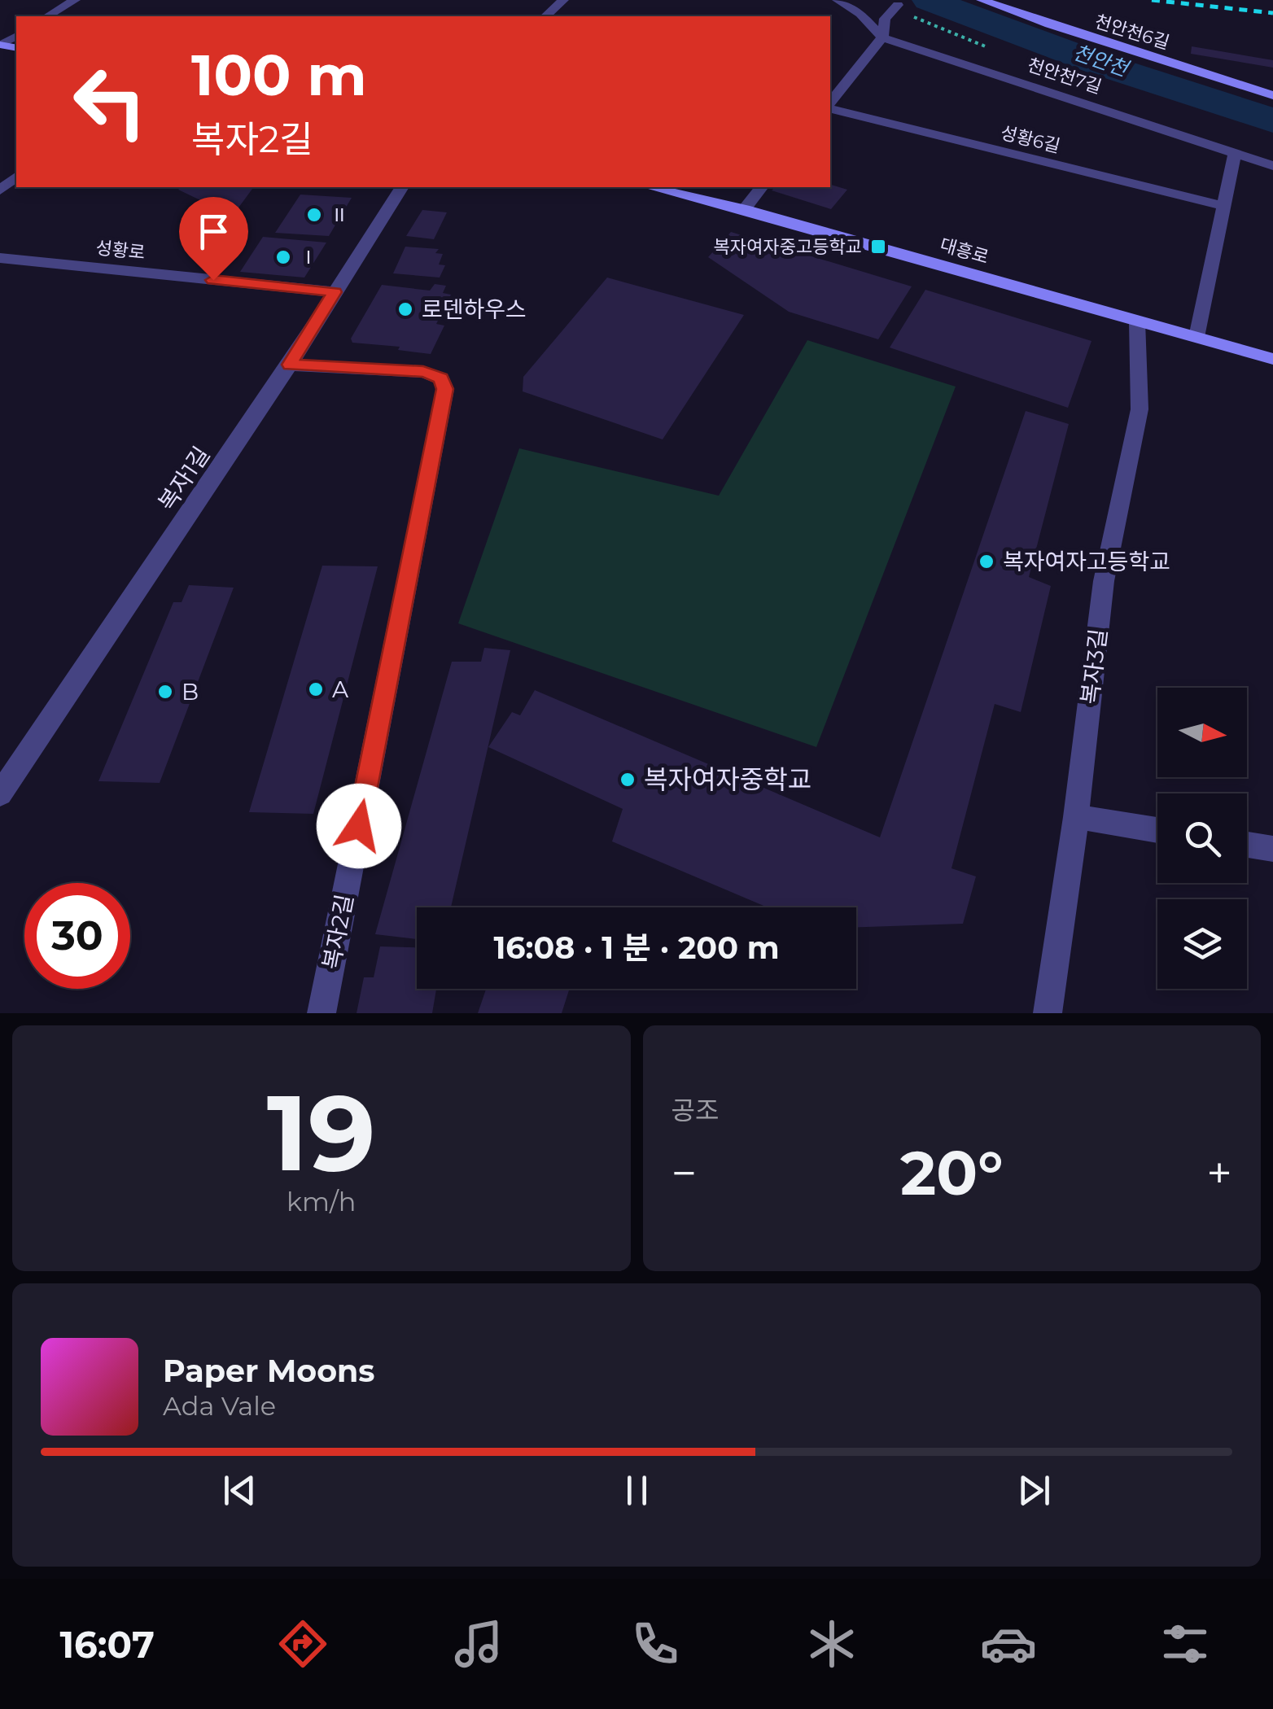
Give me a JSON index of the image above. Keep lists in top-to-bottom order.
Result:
{
  "streets": {
    "street": [
      "천안천6길",
      "천안천7길",
      "성황6길",
      "성황로",
      "대흥로",
      "복자1길",
      "복자3길",
      "복자2길"
    ]
  },
  "crossings": [
    ["성황로", "복자1길"],
    ["대흥로", "복자3길"],
    ["복자1길", "복자2길"]
  ],
  "water": ["천안천"],
  "places": {
    "other": [
      "Ⅱ",
      "Ⅰ",
      "로덴하우스",
      "복자여자고등학교",
      "A",
      "B",
      "복자여자중학교"
    ],
    "transit": ["복자여자중고등학교"]
  },
  "north": "right",
  "page": {
    "turn": ["100 m", "복자2길"],
    "limit": "30",
    "trip": "16:08 · 1 분 · 200 m",
    "tile": [
      ["19", "km/h"],
      "공조"
    ],
    "heat": ["−", "20°", "+"],
    "song": ["Paper Moons", "Ada Vale"],
    "tabs": "16:07"
  }
}
